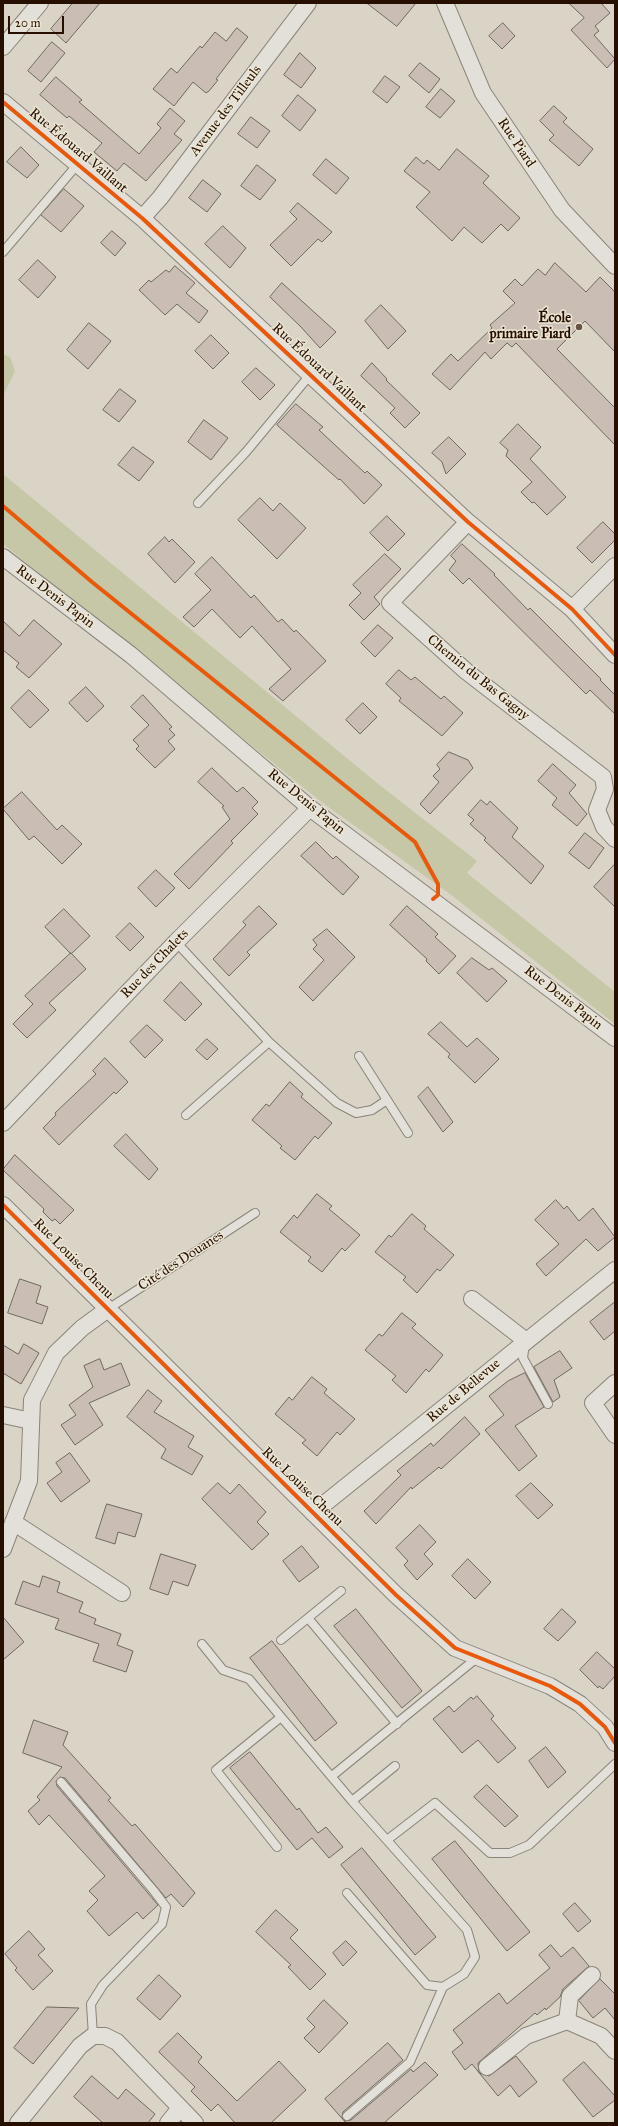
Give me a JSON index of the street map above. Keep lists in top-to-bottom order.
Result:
{
  "streets": {
    "street": [
      "Avenue des Tilleuls",
      "Rue Piard",
      "Rue Édouard Vaillant",
      "Rue Denis Papin",
      "Chemin du Bas Gagny",
      "Rue des Chalets",
      "Rue Louise Chenu",
      "Rue de Bellevue"
    ],
    "lane": ["Cité des Douanes"]
  },
  "crossings": [
    ["Avenue des Tilleuls", "Rue Édouard Vaillant"],
    ["Rue Édouard Vaillant", "Chemin du Bas Gagny"],
    ["Rue Denis Papin", "Rue des Chalets"],
    ["Rue Louise Chenu", "Cité des Douanes"],
    ["Rue Louise Chenu", "Rue de Bellevue"]
  ],
  "places": ["École primaire Piard"],
  "scale_bar": "20 m"
}
